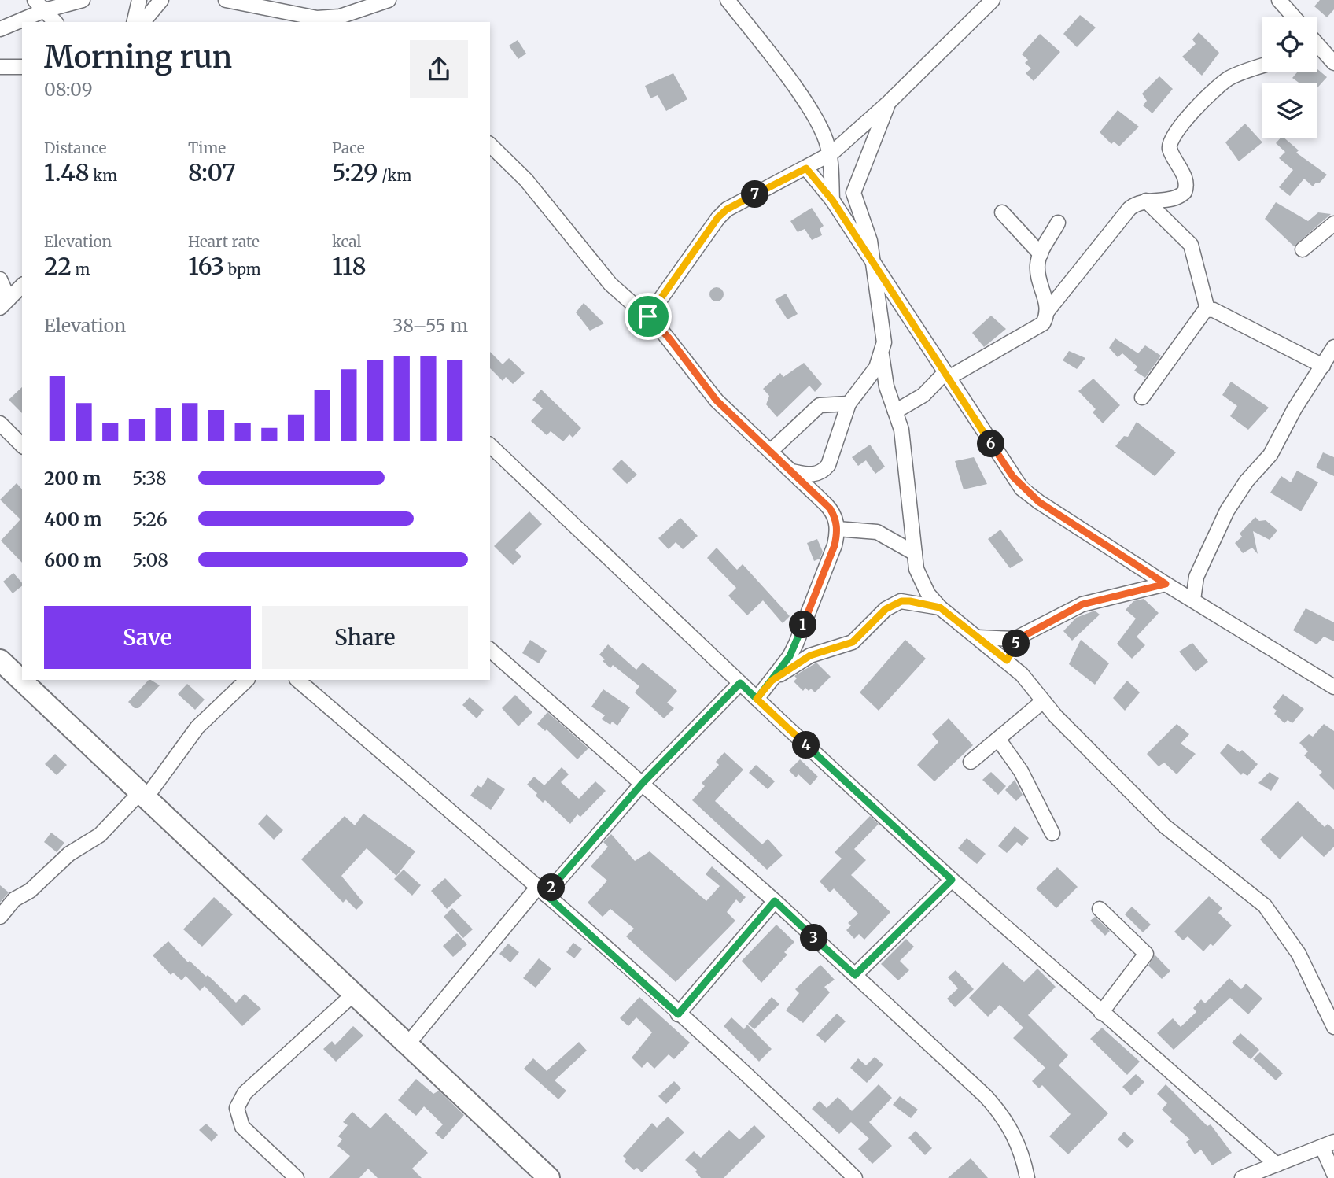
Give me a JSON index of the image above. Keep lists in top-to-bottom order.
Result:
{
  "page": {
    "heading": ["Morning run", "08:09"],
    "stats": [
      ["Distance", "1.48 km"],
      ["Time", "8:07"],
      ["Pace", "5:29 /km"],
      ["Elevation", "22 m"],
      ["Heart rate", "163 bpm"],
      ["kcal", "118"]
    ],
    "pins": [
      "7",
      "6",
      "1",
      "5",
      "4",
      "2",
      "3"
    ],
    "chart": ["Elevation", "38–55 m"],
    "list": [
      {
        "name": "200 m",
        "note": "5:38"
      },
      {
        "name": "400 m",
        "note": "5:26"
      },
      {
        "name": "600 m",
        "note": "5:08"
      }
    ],
    "buttons": ["Save", "Share"]
  }
}
